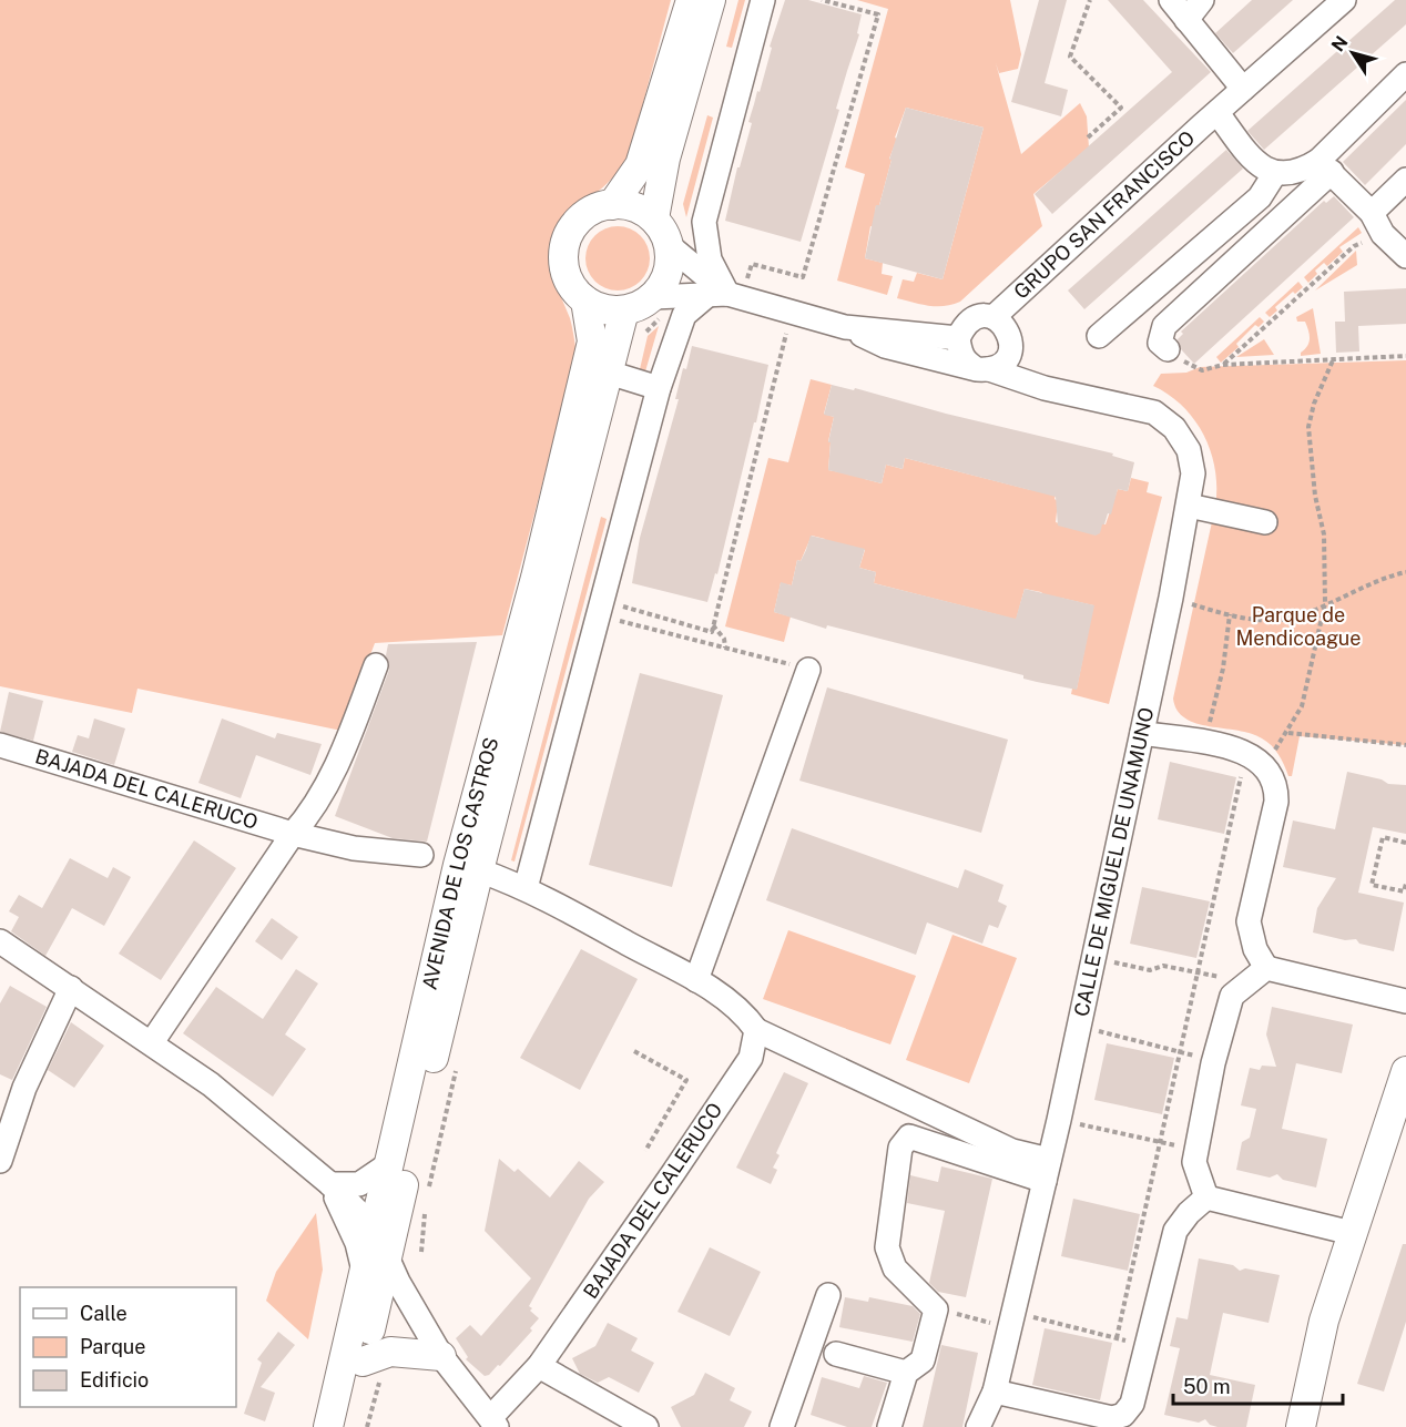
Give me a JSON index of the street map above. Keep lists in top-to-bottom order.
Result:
{
  "streets": {
    "main road": ["AVENIDA DE LOS CASTROS"],
    "street": ["GRUPO SAN FRANCISCO", "BAJADA DEL CALERUCO", "CALLE DE MIGUEL DE UNAMUNO"]
  },
  "crossings": [
    ["GRUPO SAN FRANCISCO", "CALLE DE MIGUEL DE UNAMUNO"],
    ["BAJADA DEL CALERUCO", "AVENIDA DE LOS CASTROS"],
    ["CALLE DE MIGUEL DE UNAMUNO", "AVENIDA DE LOS CASTROS"]
  ],
  "parks": ["Parque de Mendicoague"],
  "legend": ["Calle", "Parque", "Edificio"],
  "scale_bar": "50 m",
  "north": "top left"
}
